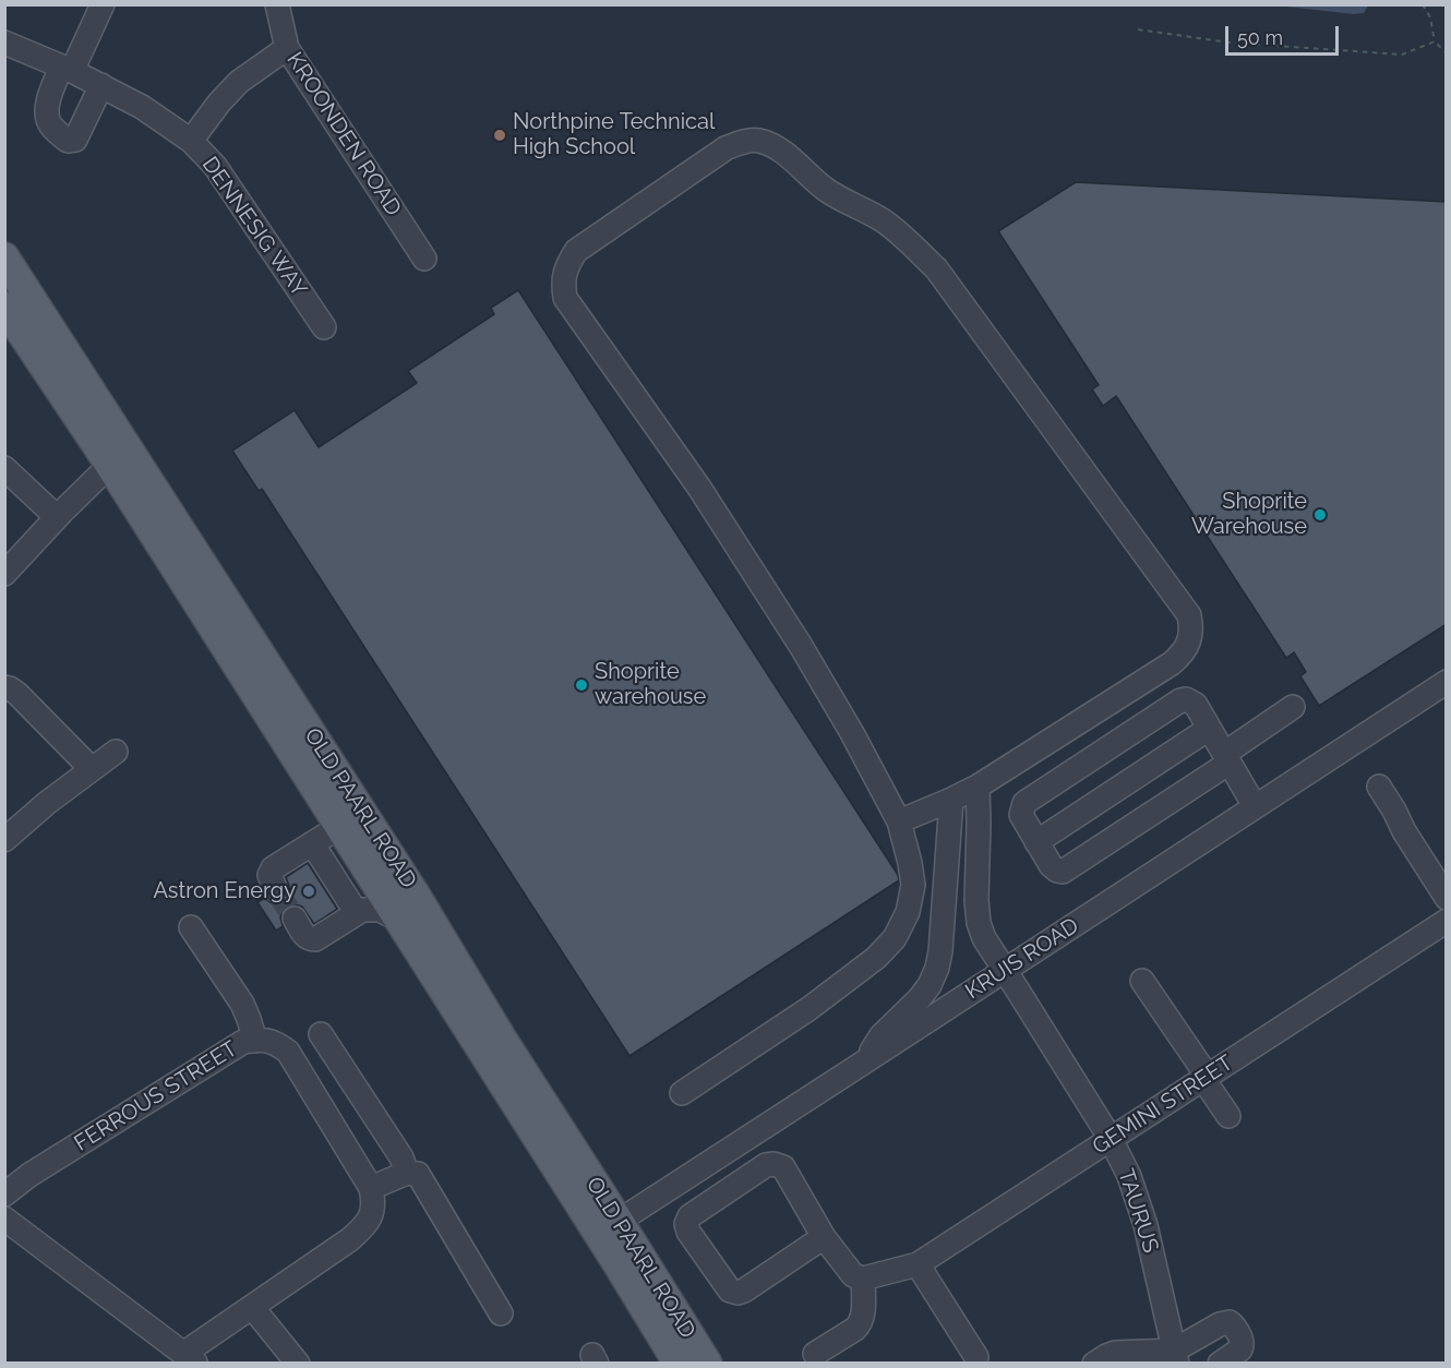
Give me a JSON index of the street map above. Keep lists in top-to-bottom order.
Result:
{
  "streets": {
    "main road": ["OLD PAARL ROAD"],
    "street": [
      "KROONDEN ROAD",
      "DENNESIG WAY",
      "KRUIS ROAD",
      "FERROUS STREET",
      "GEMINI STREET",
      "TAURUS"
    ]
  },
  "crossings": [
    ["OLD PAARL ROAD", "KRUIS ROAD"],
    ["KRUIS ROAD", "TAURUS"],
    ["GEMINI STREET", "TAURUS"]
  ],
  "places": [
    "Northpine Technical High School",
    "Shoprite Warehouse",
    "Shoprite warehouse",
    "Astron Energy"
  ],
  "scale_bar": "50 m"
}
